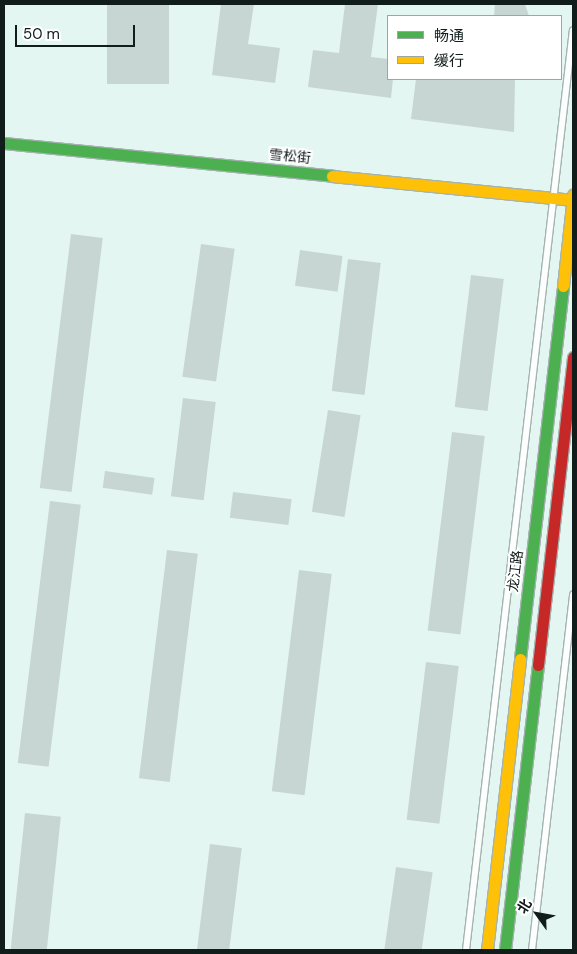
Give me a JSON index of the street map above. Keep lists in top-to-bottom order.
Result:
{
  "streets": {
    "street": ["雪松街", "龙江路"]
  },
  "crossings": [
    ["雪松街", "龙江路"]
  ],
  "legend": ["畅通", "缓行"],
  "scale_bar": "50 m",
  "north": "top left"
}
